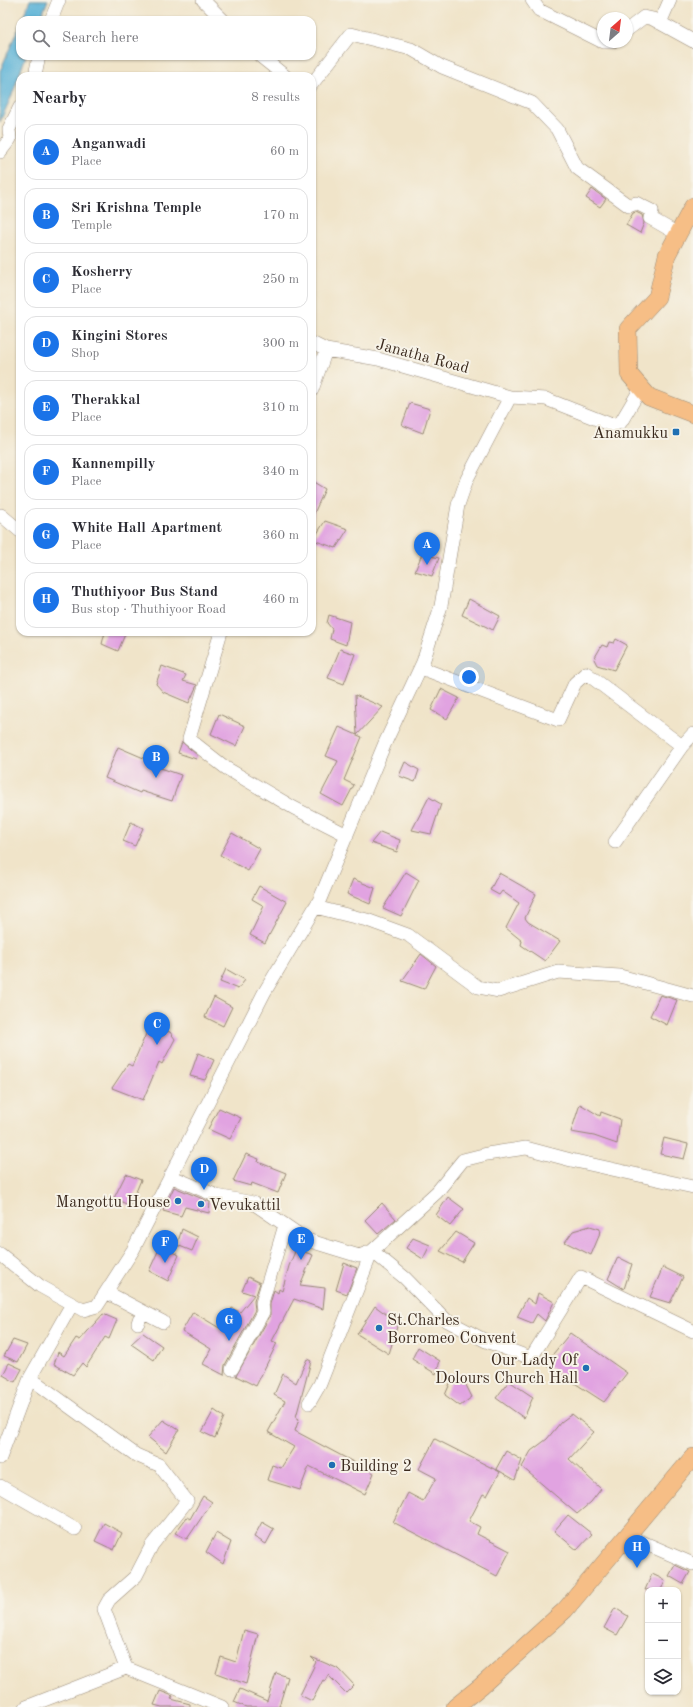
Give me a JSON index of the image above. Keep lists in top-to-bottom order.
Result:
{
  "streets": {
    "street": ["Janatha Road"]
  },
  "places": {
    "transit": ["Anamukku"],
    "other": [
      "Mangottu House",
      "Vevukattil",
      "St.Charles Borromeo Convent",
      "Our Lady Of Dolours Church Hall",
      "Building 2"
    ]
  },
  "north": "top right",
  "page": {
    "search": "Search here",
    "heading": ["Nearby", "8 results"],
    "list": [
      {
        "mark": "A",
        "name": "Anganwadi",
        "note": "Place",
        "value": "60 m"
      },
      {
        "mark": "B",
        "name": "Sri Krishna Temple",
        "note": "Temple",
        "value": "170 m"
      },
      {
        "mark": "C",
        "name": "Kosherry",
        "note": "Place",
        "value": "250 m"
      },
      {
        "mark": "D",
        "name": "Kingini Stores",
        "note": "Shop",
        "value": "300 m"
      },
      {
        "mark": "E",
        "name": "Therakkal",
        "note": "Place",
        "value": "310 m"
      },
      {
        "mark": "F",
        "name": "Kannempilly",
        "note": "Place",
        "value": "340 m"
      },
      {
        "mark": "G",
        "name": "White Hall Apartment",
        "note": "Place",
        "value": "360 m"
      },
      {
        "mark": "H",
        "name": "Thuthiyoor Bus Stand",
        "note": "Bus stop · Thuthiyoor Road",
        "value": "460 m"
      }
    ],
    "pins": [
      "A",
      "B",
      "C",
      "D",
      "E",
      "F",
      "G",
      "H"
    ],
    "map_buttons": ["+", "−"]
  }
}
